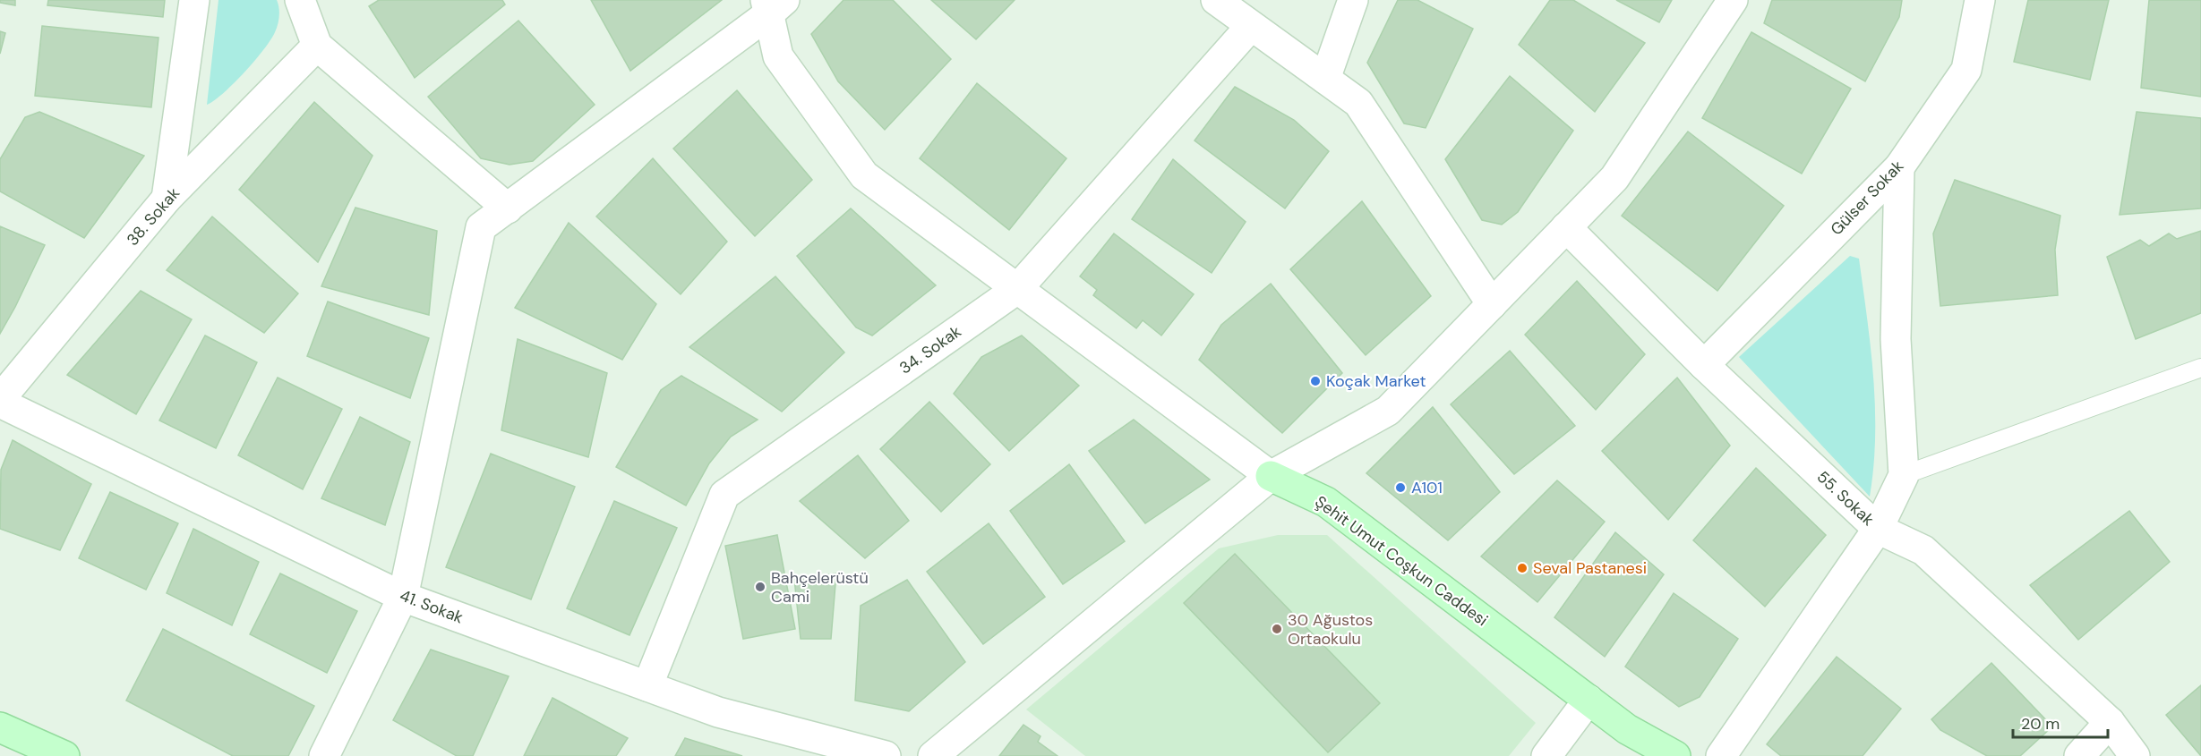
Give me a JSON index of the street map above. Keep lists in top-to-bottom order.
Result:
{
  "streets": {
    "street": [
      "Gülser Sokak",
      "38. Sokak",
      "34. Sokak",
      "55. Sokak",
      "Şehit Umut Coşkun Caddesi",
      "41. Sokak"
    ]
  },
  "crossings": [
    ["Gülser Sokak", "55. Sokak"],
    ["38. Sokak", "41. Sokak"],
    ["34. Sokak", "41. Sokak"]
  ],
  "places": [
    "Koçak Market",
    "A101",
    "Seval Pastanesi",
    "Bahçelerüstü Cami",
    "30 Ağustos Ortaokulu"
  ],
  "scale_bar": "20 m"
}
